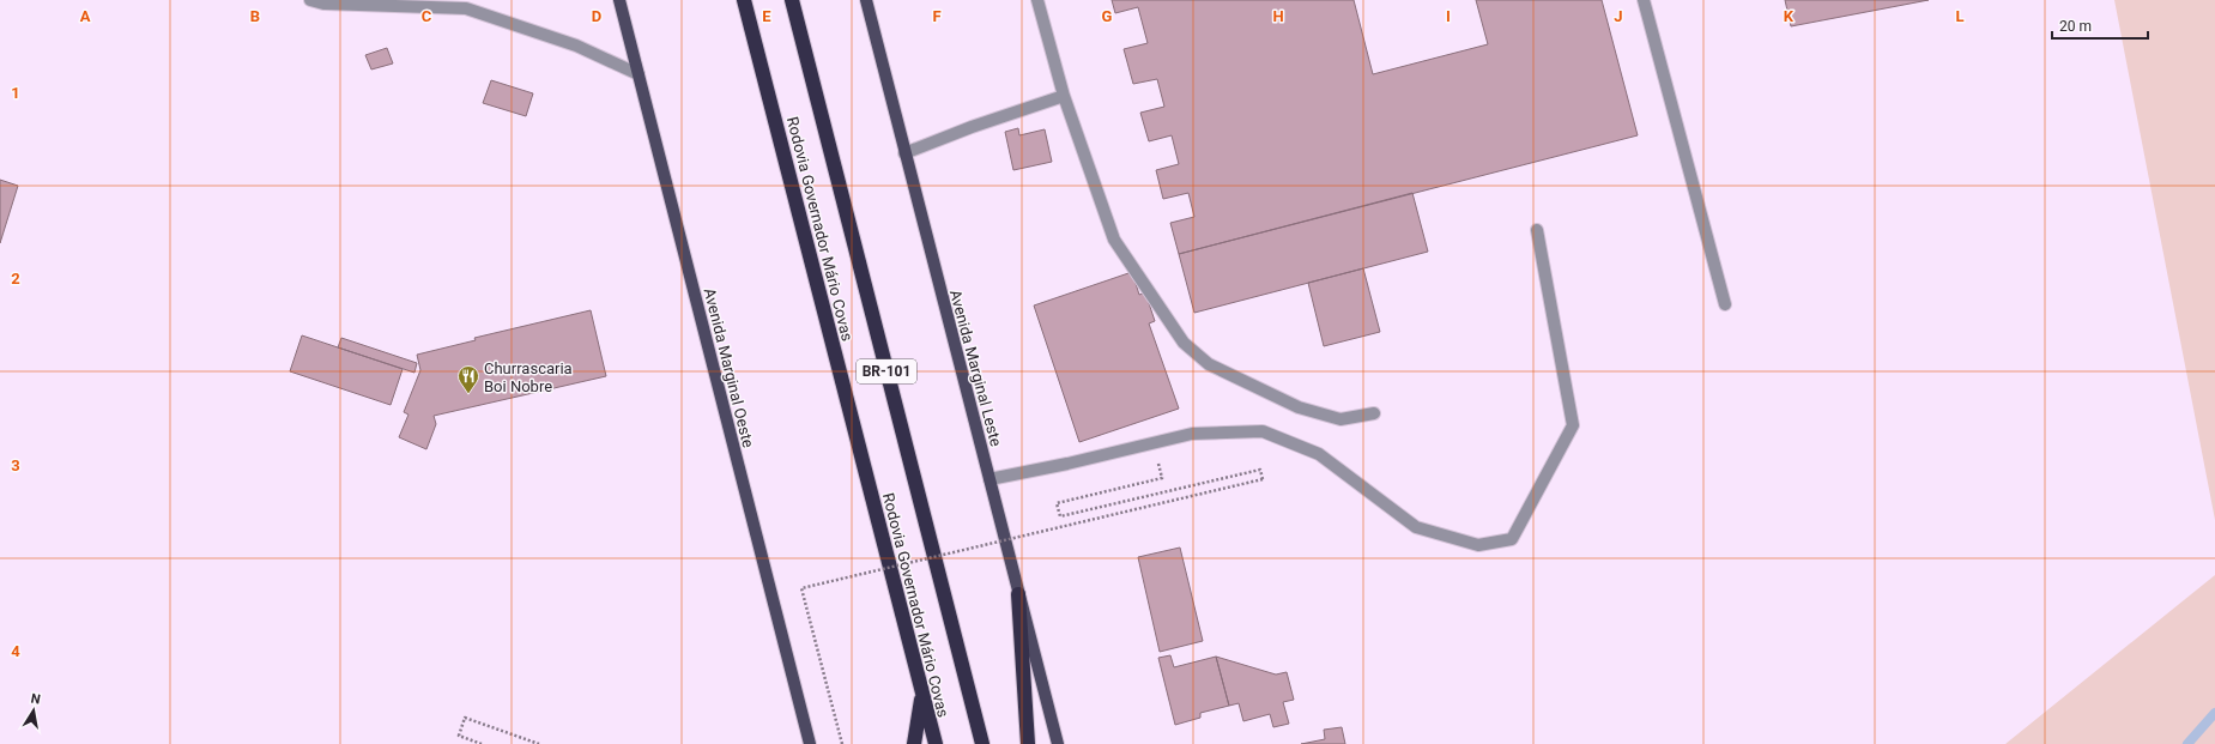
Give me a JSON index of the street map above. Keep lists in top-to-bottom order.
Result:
{
  "streets": {
    "highway": ["Rodovia Governador Mário Covas", "BR-101"],
    "main road": ["Avenida Marginal Oeste", "Avenida Marginal Leste"]
  },
  "places": {
    "restaurant": ["Churrascaria Boi Nobre"]
  },
  "scale_bar": "20 m",
  "north": "top",
  "grid": {
    "columns": [
      "A",
      "B",
      "C",
      "D",
      "E",
      "F",
      "G",
      "H",
      "I",
      "J",
      "K",
      "L"
    ],
    "rows": [
      "1",
      "2",
      "3",
      "4"
    ]
  }
}
